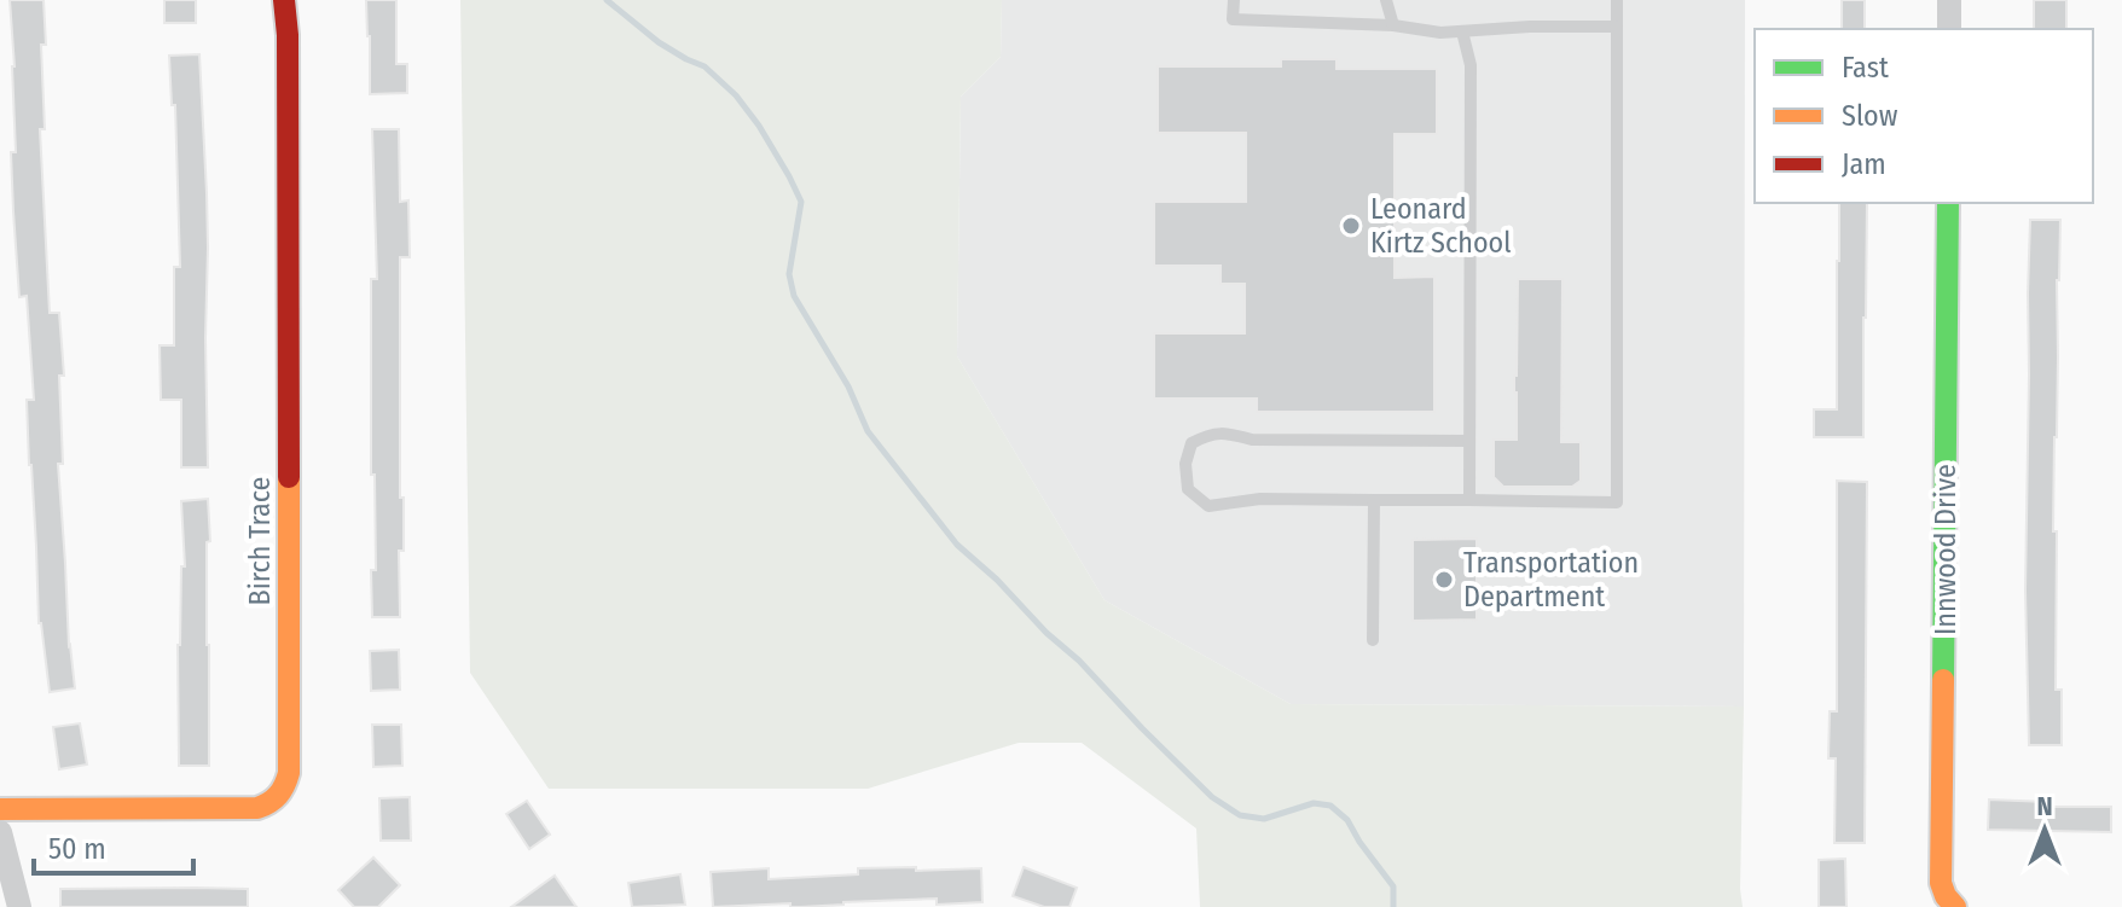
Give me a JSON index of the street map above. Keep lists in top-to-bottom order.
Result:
{
  "streets": {
    "street": ["Birch Trace", "Innwood Drive"]
  },
  "places": ["Leonard Kirtz School", "Transportation Department"],
  "legend": ["Fast", "Slow", "Jam"],
  "scale_bar": "50 m",
  "north": "top"
}
